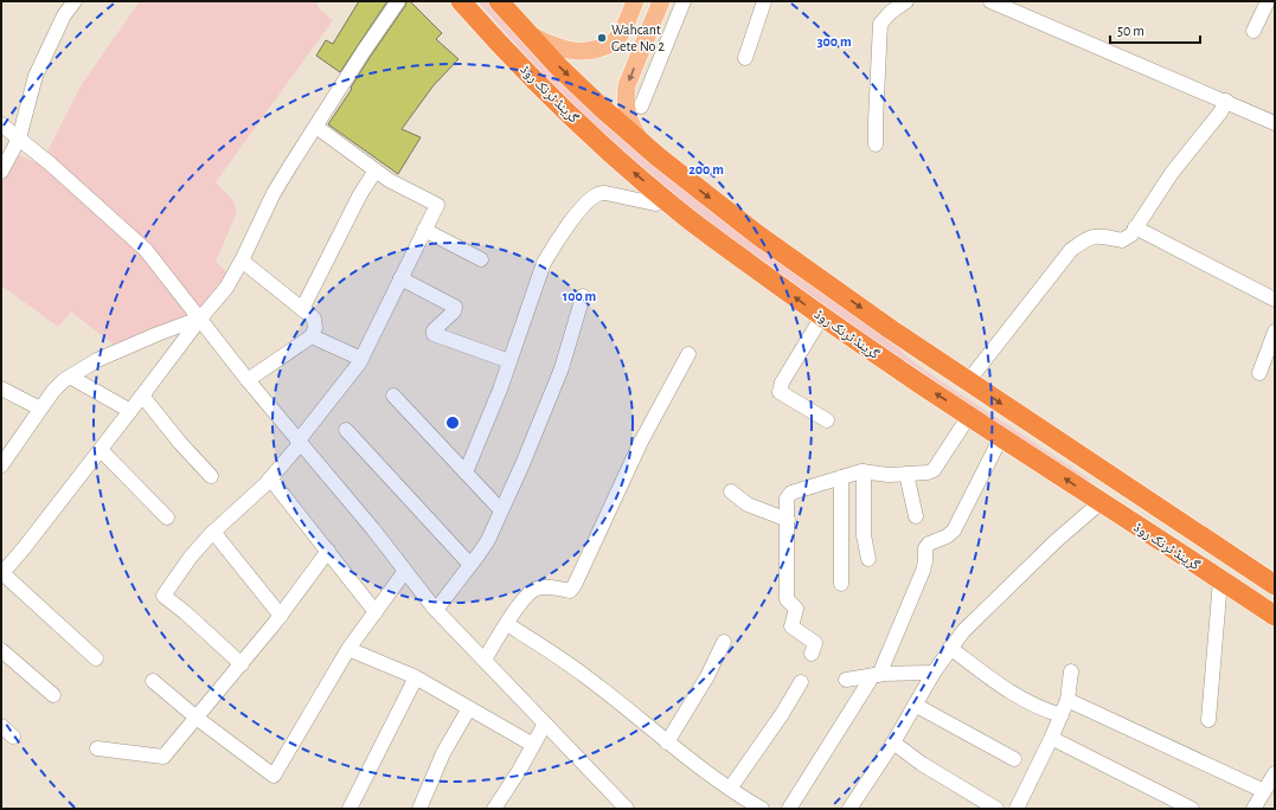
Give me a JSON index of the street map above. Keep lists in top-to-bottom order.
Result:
{
  "streets": {
    "highway": ["گرینڈ ٹرنک روڈ"]
  },
  "places": ["Wahcant Gete No 2"],
  "scale_bar": "50 m",
  "rings": ["300 m", "200 m", "100 m"]
}
